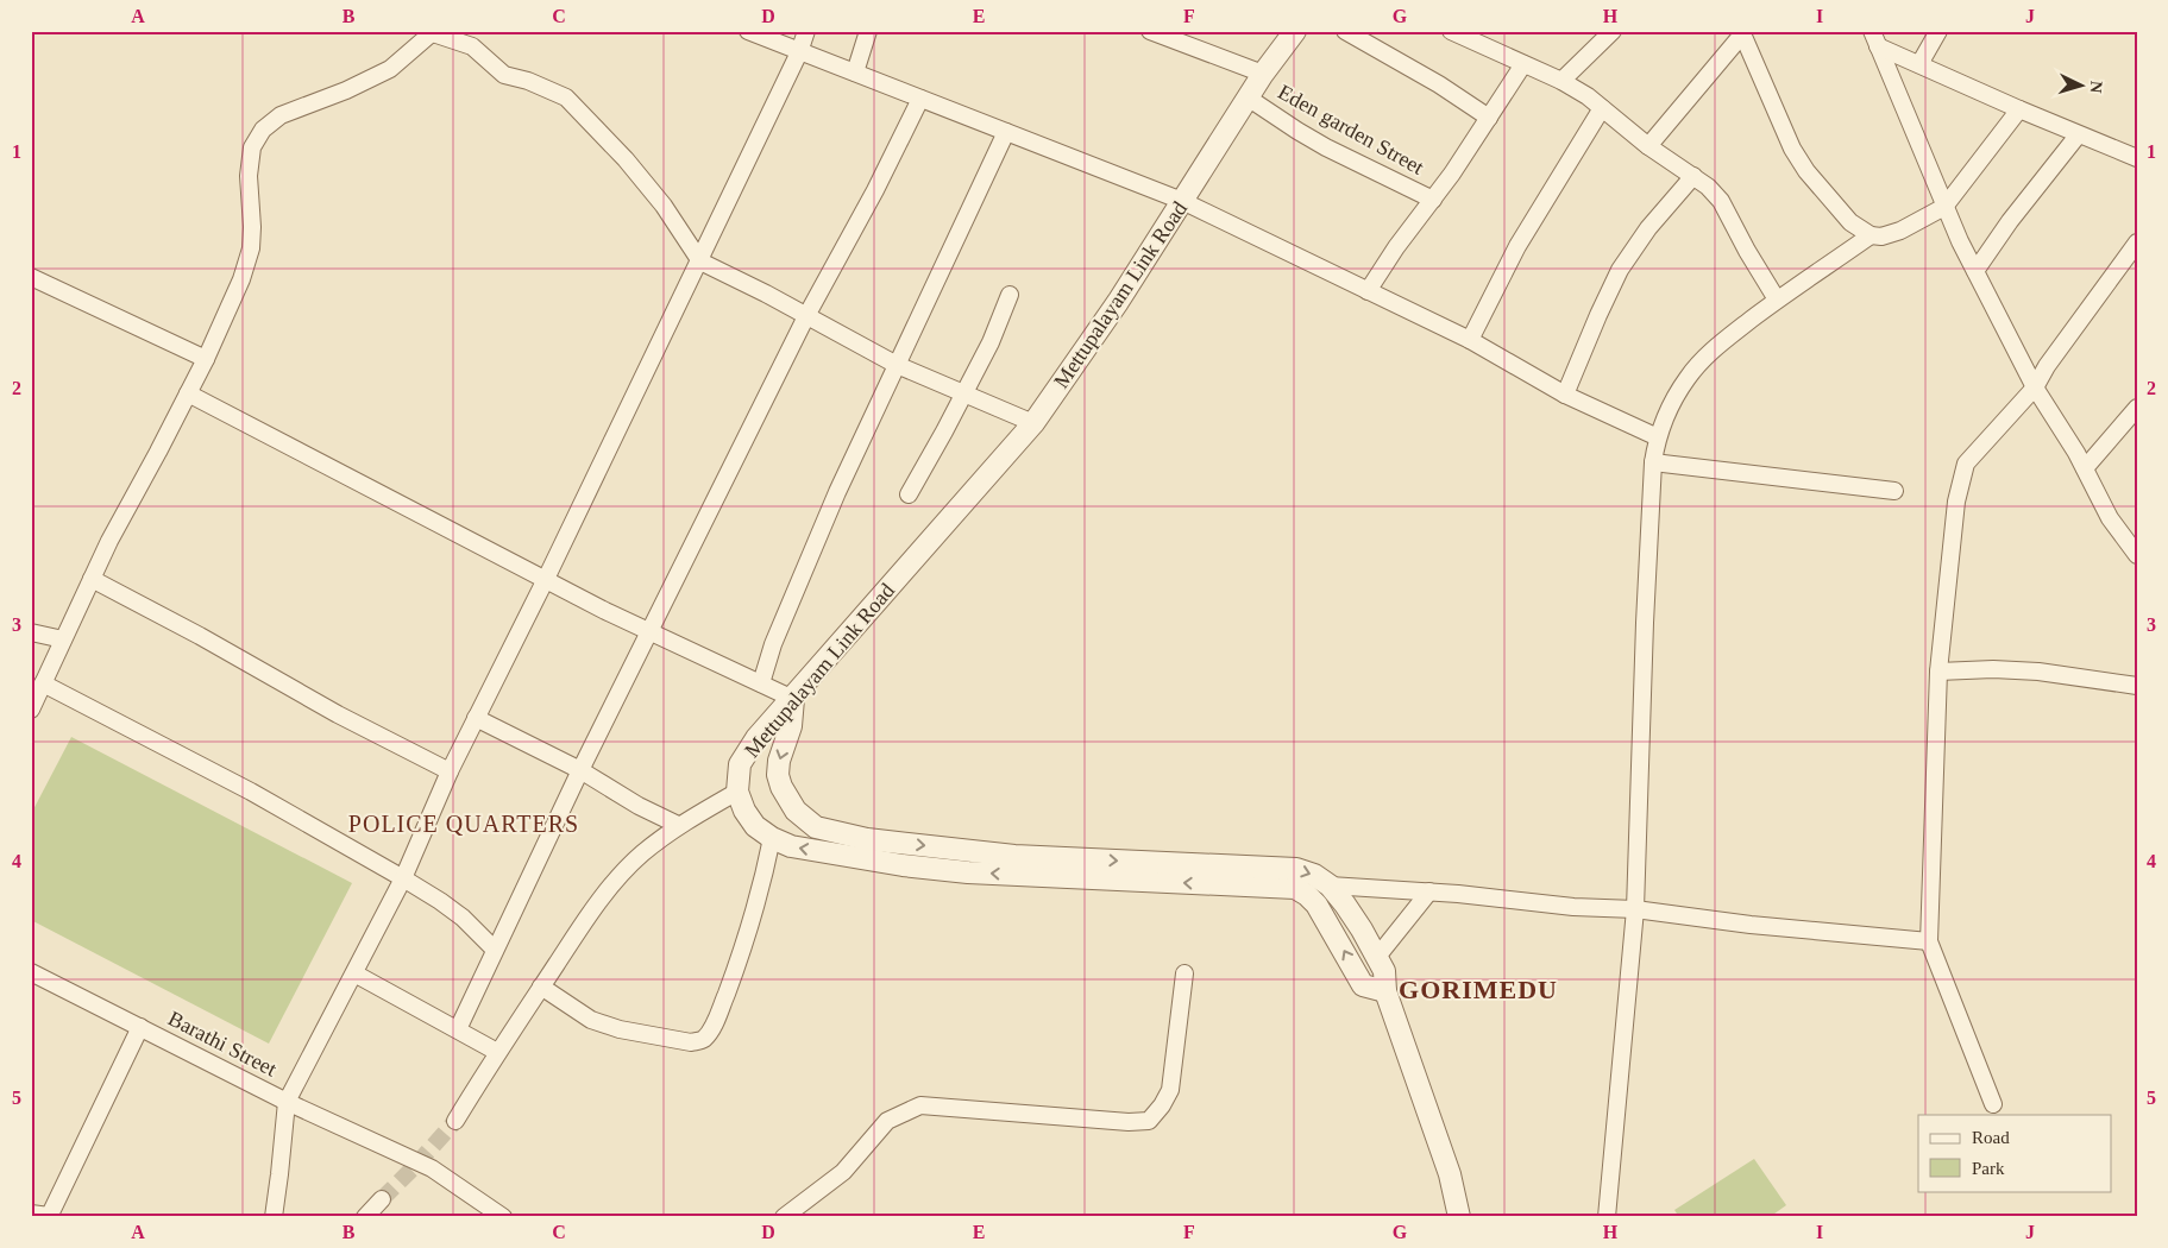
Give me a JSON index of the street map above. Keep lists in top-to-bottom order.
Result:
{
  "streets": {
    "street": ["Eden garden Street", "Mettupalayam Link Road", "Barathi Street"]
  },
  "crossings": [
    ["Eden garden Street", "Mettupalayam Link Road"]
  ],
  "districts": ["POLICE QUARTERS", "GORIMEDU"],
  "legend": ["Road", "Park"],
  "north": "right",
  "grid": {
    "columns": [
      "A",
      "B",
      "C",
      "D",
      "E",
      "F",
      "G",
      "H",
      "I",
      "J"
    ],
    "rows": [
      "1",
      "2",
      "3",
      "4",
      "5"
    ]
  }
}
